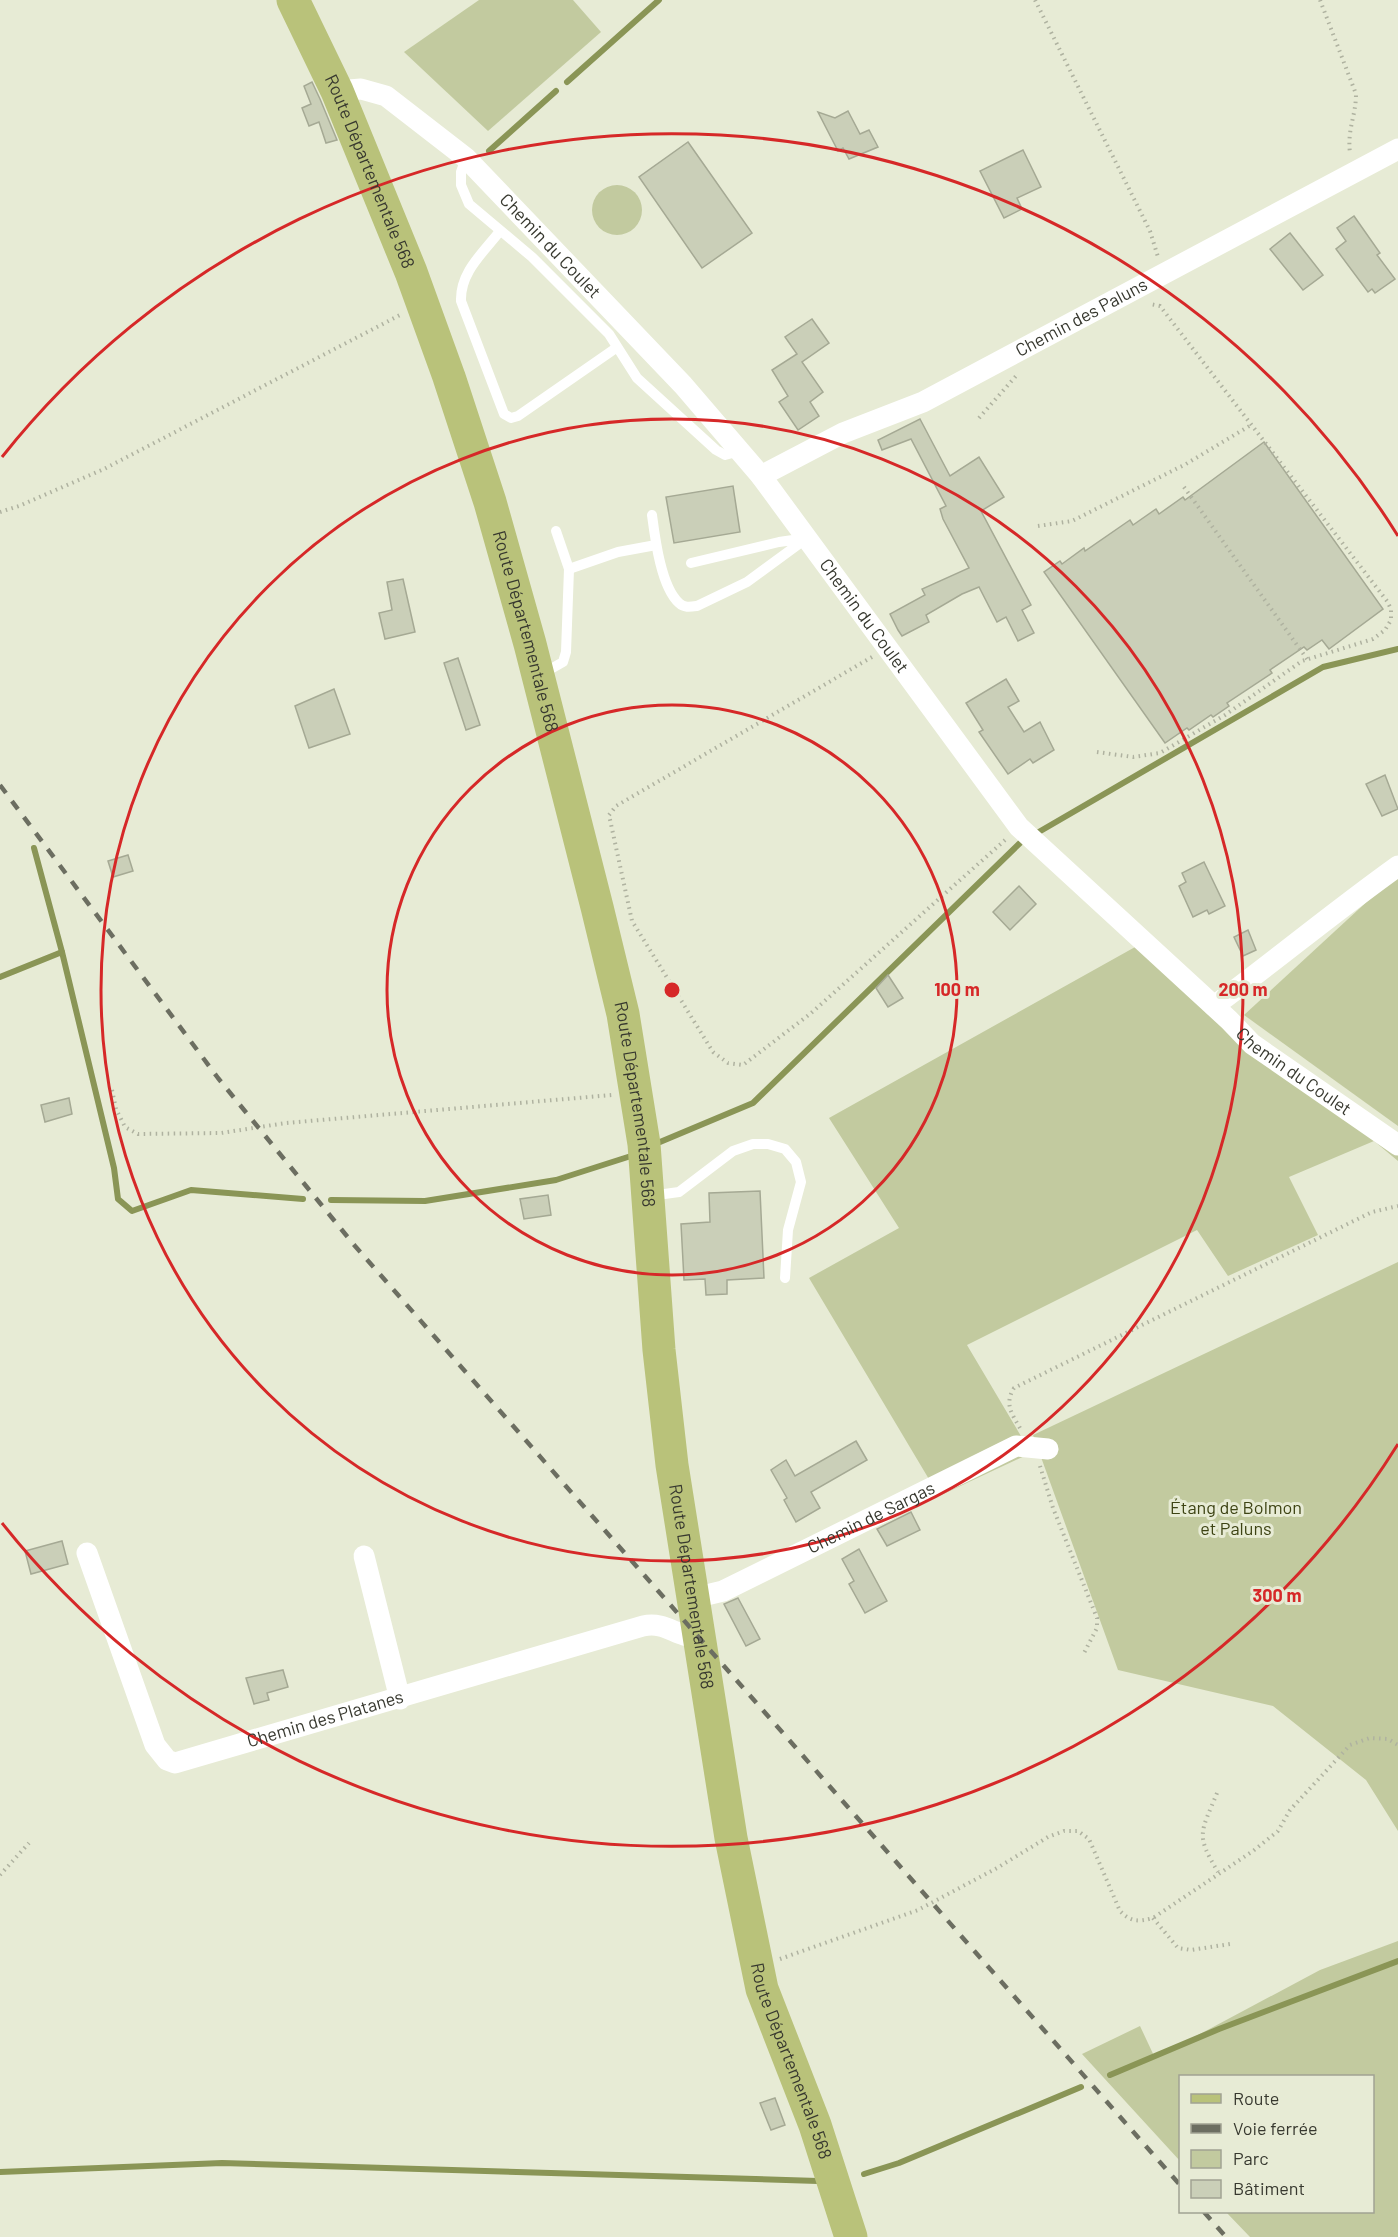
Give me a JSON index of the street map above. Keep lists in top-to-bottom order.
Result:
{
  "streets": {
    "main road": ["Route Départementale 568"],
    "street": [
      "Chemin du Coulet",
      "Chemin des Paluns",
      "Chemin de Sargas",
      "Chemin des Platanes"
    ]
  },
  "crossings": [
    ["Route Départementale 568", "Chemin du Coulet"],
    ["Route Départementale 568", "Chemin de Sargas"],
    ["Route Départementale 568", "Chemin des Platanes"],
    ["Chemin du Coulet", "Chemin des Paluns"]
  ],
  "parks": ["Étang de Bolmon et Paluns"],
  "legend": [
    "Route",
    "Voie ferrée",
    "Parc",
    "Bâtiment"
  ],
  "rings": ["100 m", "200 m", "300 m"]
}
